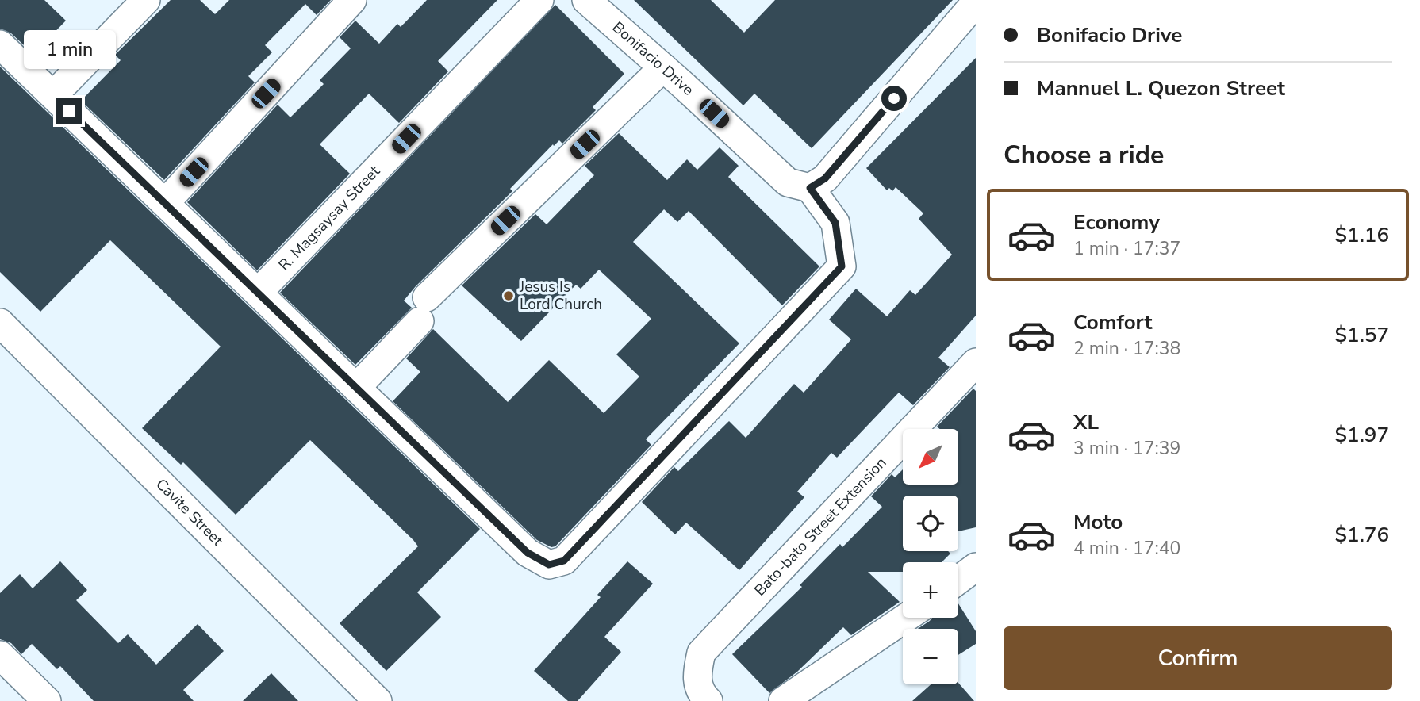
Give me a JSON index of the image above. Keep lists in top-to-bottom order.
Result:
{
  "streets": {
    "street": [
      "Bonifacio Drive",
      "R. Magsaysay Street",
      "Cavite Street",
      "Bato-bato Street Extension"
    ]
  },
  "places": ["Jesus Is Lord Church"],
  "north": "bottom left",
  "page": {
    "banner": ["Bonifacio Drive", "Mannuel L. Quezon Street"],
    "bubble": "1 min",
    "heading": "Choose a ride",
    "list": [
      {
        "name": "Economy",
        "note": "1 min · 17:37",
        "value": "$1.16"
      },
      {
        "name": "Comfort",
        "note": "2 min · 17:38",
        "value": "$1.57"
      },
      {
        "name": "XL",
        "note": "3 min · 17:39",
        "value": "$1.97"
      },
      {
        "name": "Moto",
        "note": "4 min · 17:40",
        "value": "$1.76"
      }
    ],
    "map_buttons": ["+", "−"],
    "buttons": "Confirm"
  }
}
